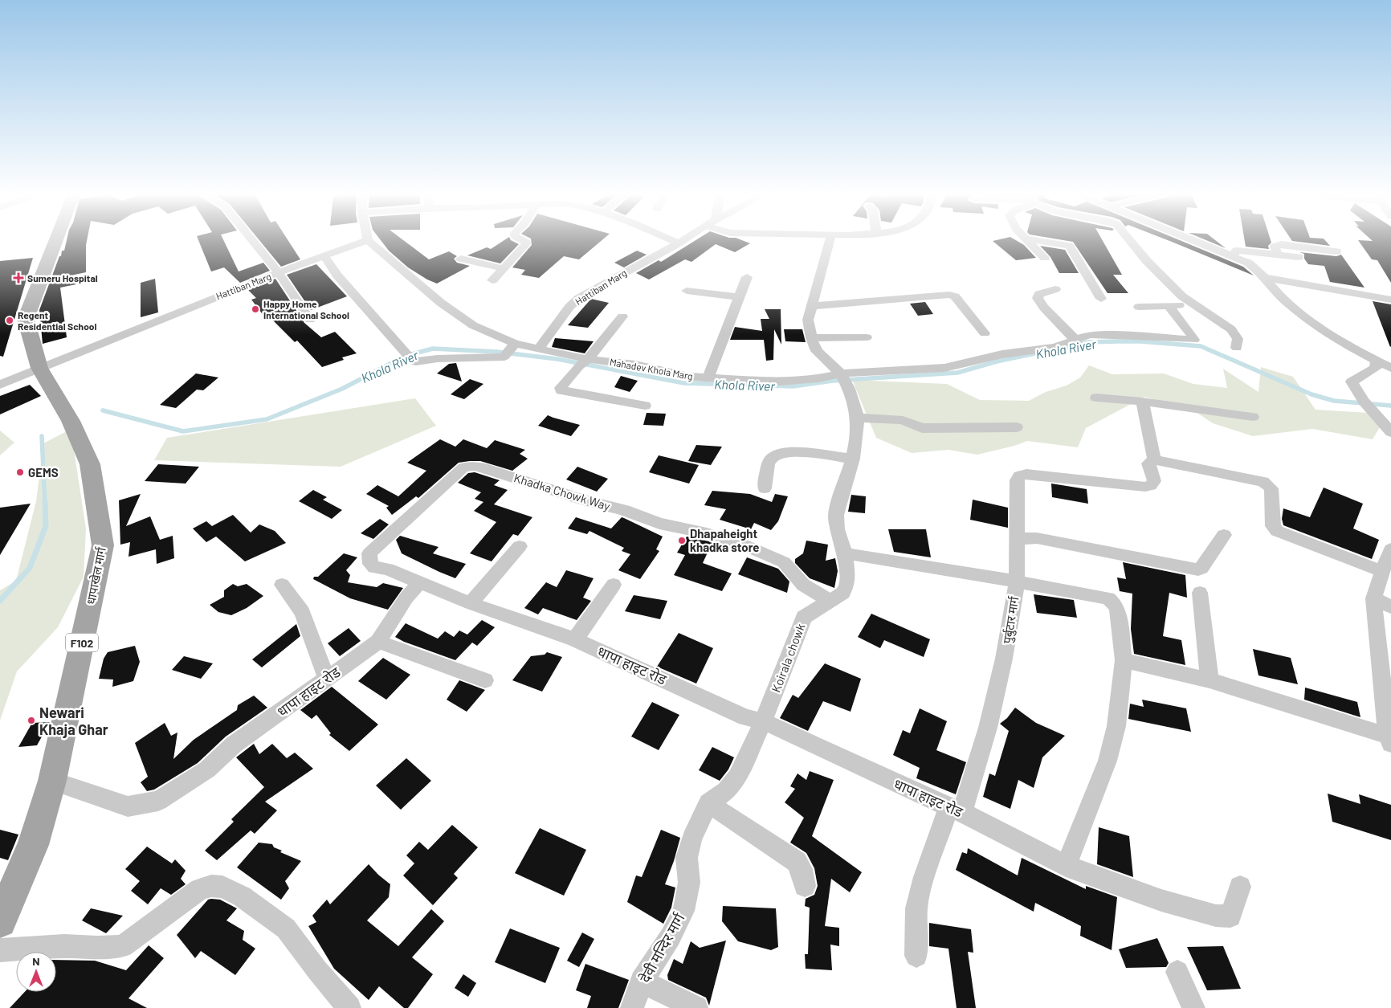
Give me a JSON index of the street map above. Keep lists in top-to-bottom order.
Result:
{
  "streets": {
    "main road": ["धापाखेल मार्ग", "F102"],
    "street": [
      "Hattiban Marg",
      "Mahadev Khola Marg",
      "Khadka Chowk Way",
      "पुर्बुटार मार्ग",
      "Koirala chowk",
      "धापा हाइट रोड",
      "देवी मन्दिर मार्ग"
    ]
  },
  "crossings": [
    ["Hattiban Marg", "Mahadev Khola Marg"],
    ["Hattiban Marg", "धापाखेल मार्ग"],
    ["Khadka Chowk Way", "Koirala chowk"],
    ["Khadka Chowk Way", "धापा हाइट रोड"],
    ["धापाखेल मार्ग", "धापा हाइट रोड"],
    ["पुर्बुटार मार्ग", "धापा हाइट रोड"],
    ["Koirala chowk", "धापा हाइट रोड"],
    ["Koirala chowk", "देवी मन्दिर मार्ग"]
  ],
  "water": ["Khola River"],
  "places": {
    "health": ["Sumeru Hospital"],
    "other": [
      "Happy Home International School",
      "Regent Residential School",
      "GEMS",
      "Dhapaheight khadka store",
      "Newari Khaja Ghar"
    ]
  },
  "north": "top"
}
